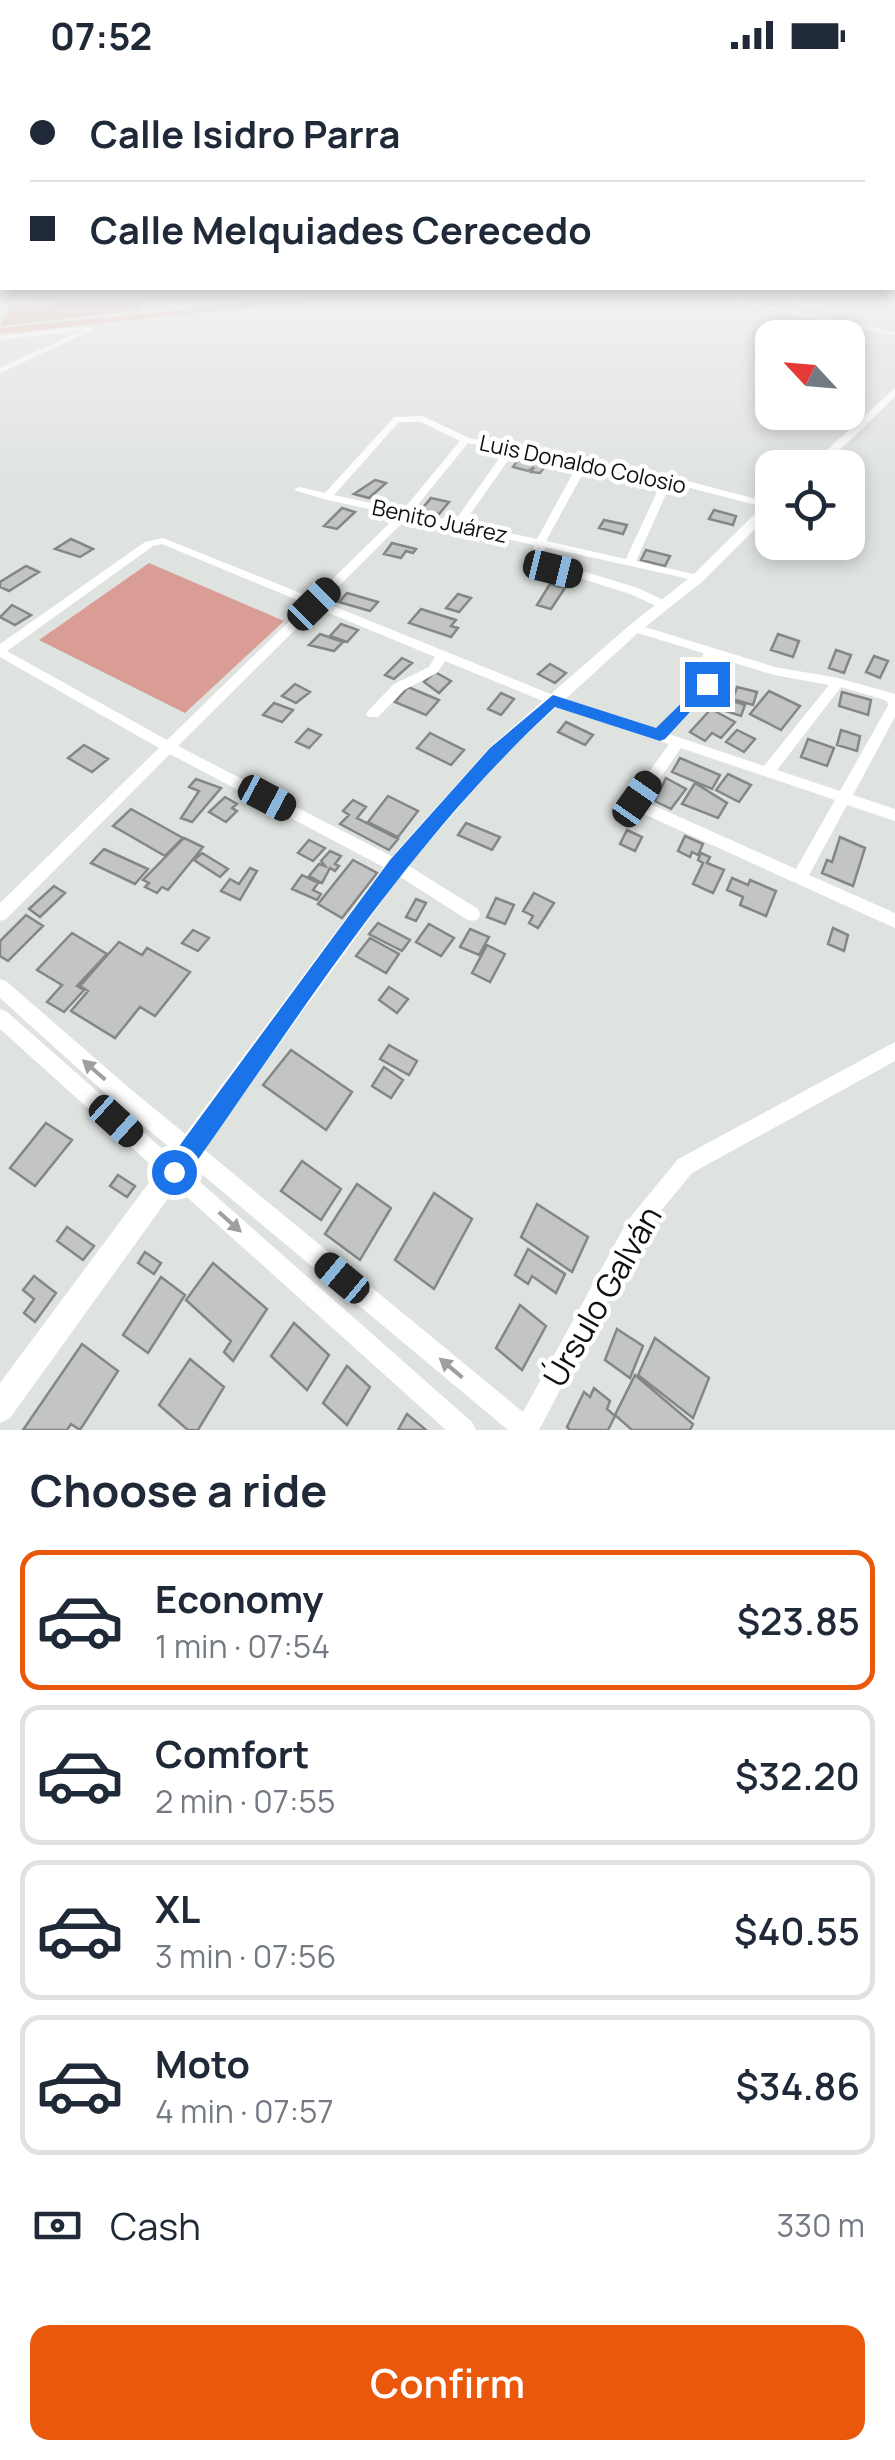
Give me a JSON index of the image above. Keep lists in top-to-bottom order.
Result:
{
  "streets": {
    "street": ["Luis Donaldo Colosio", "Benito Juárez", "Úrsulo Galván"]
  },
  "crossings": [
    ["Luis Donaldo Colosio", "Benito Juárez"]
  ],
  "north": "top left",
  "page": {
    "status": "07:52",
    "banner": ["Calle Isidro Parra", "Calle Melquiades Cerecedo"],
    "heading": "Choose a ride",
    "list": [
      {
        "name": "Economy",
        "note": "1 min · 07:54",
        "value": "$23.85"
      },
      {
        "name": "Comfort",
        "note": "2 min · 07:55",
        "value": "$32.20"
      },
      {
        "name": "XL",
        "note": "3 min · 07:56",
        "value": "$40.55"
      },
      {
        "name": "Moto",
        "note": "4 min · 07:57",
        "value": "$34.86"
      }
    ],
    "pay": ["Cash", "330 m"],
    "buttons": "Confirm"
  }
}
